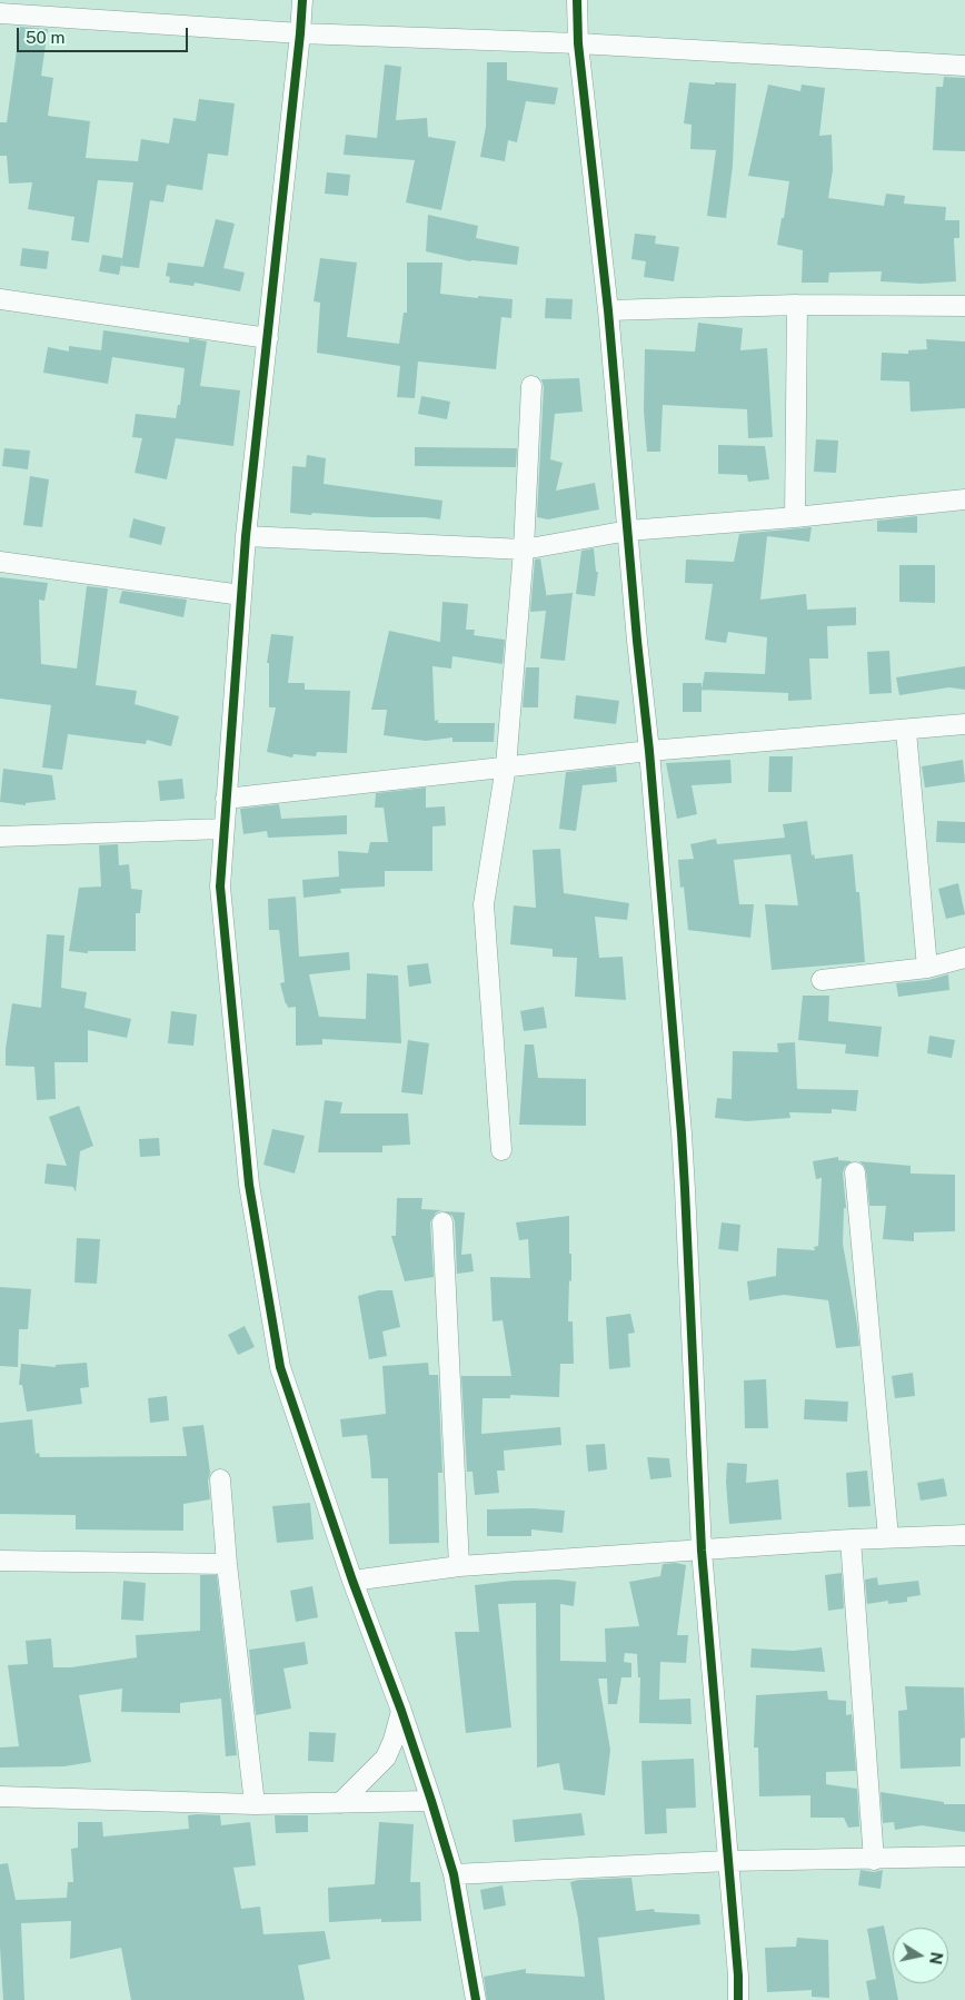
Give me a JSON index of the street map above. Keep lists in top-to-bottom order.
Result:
{
  "scale_bar": "50 m",
  "north": "right"
}
